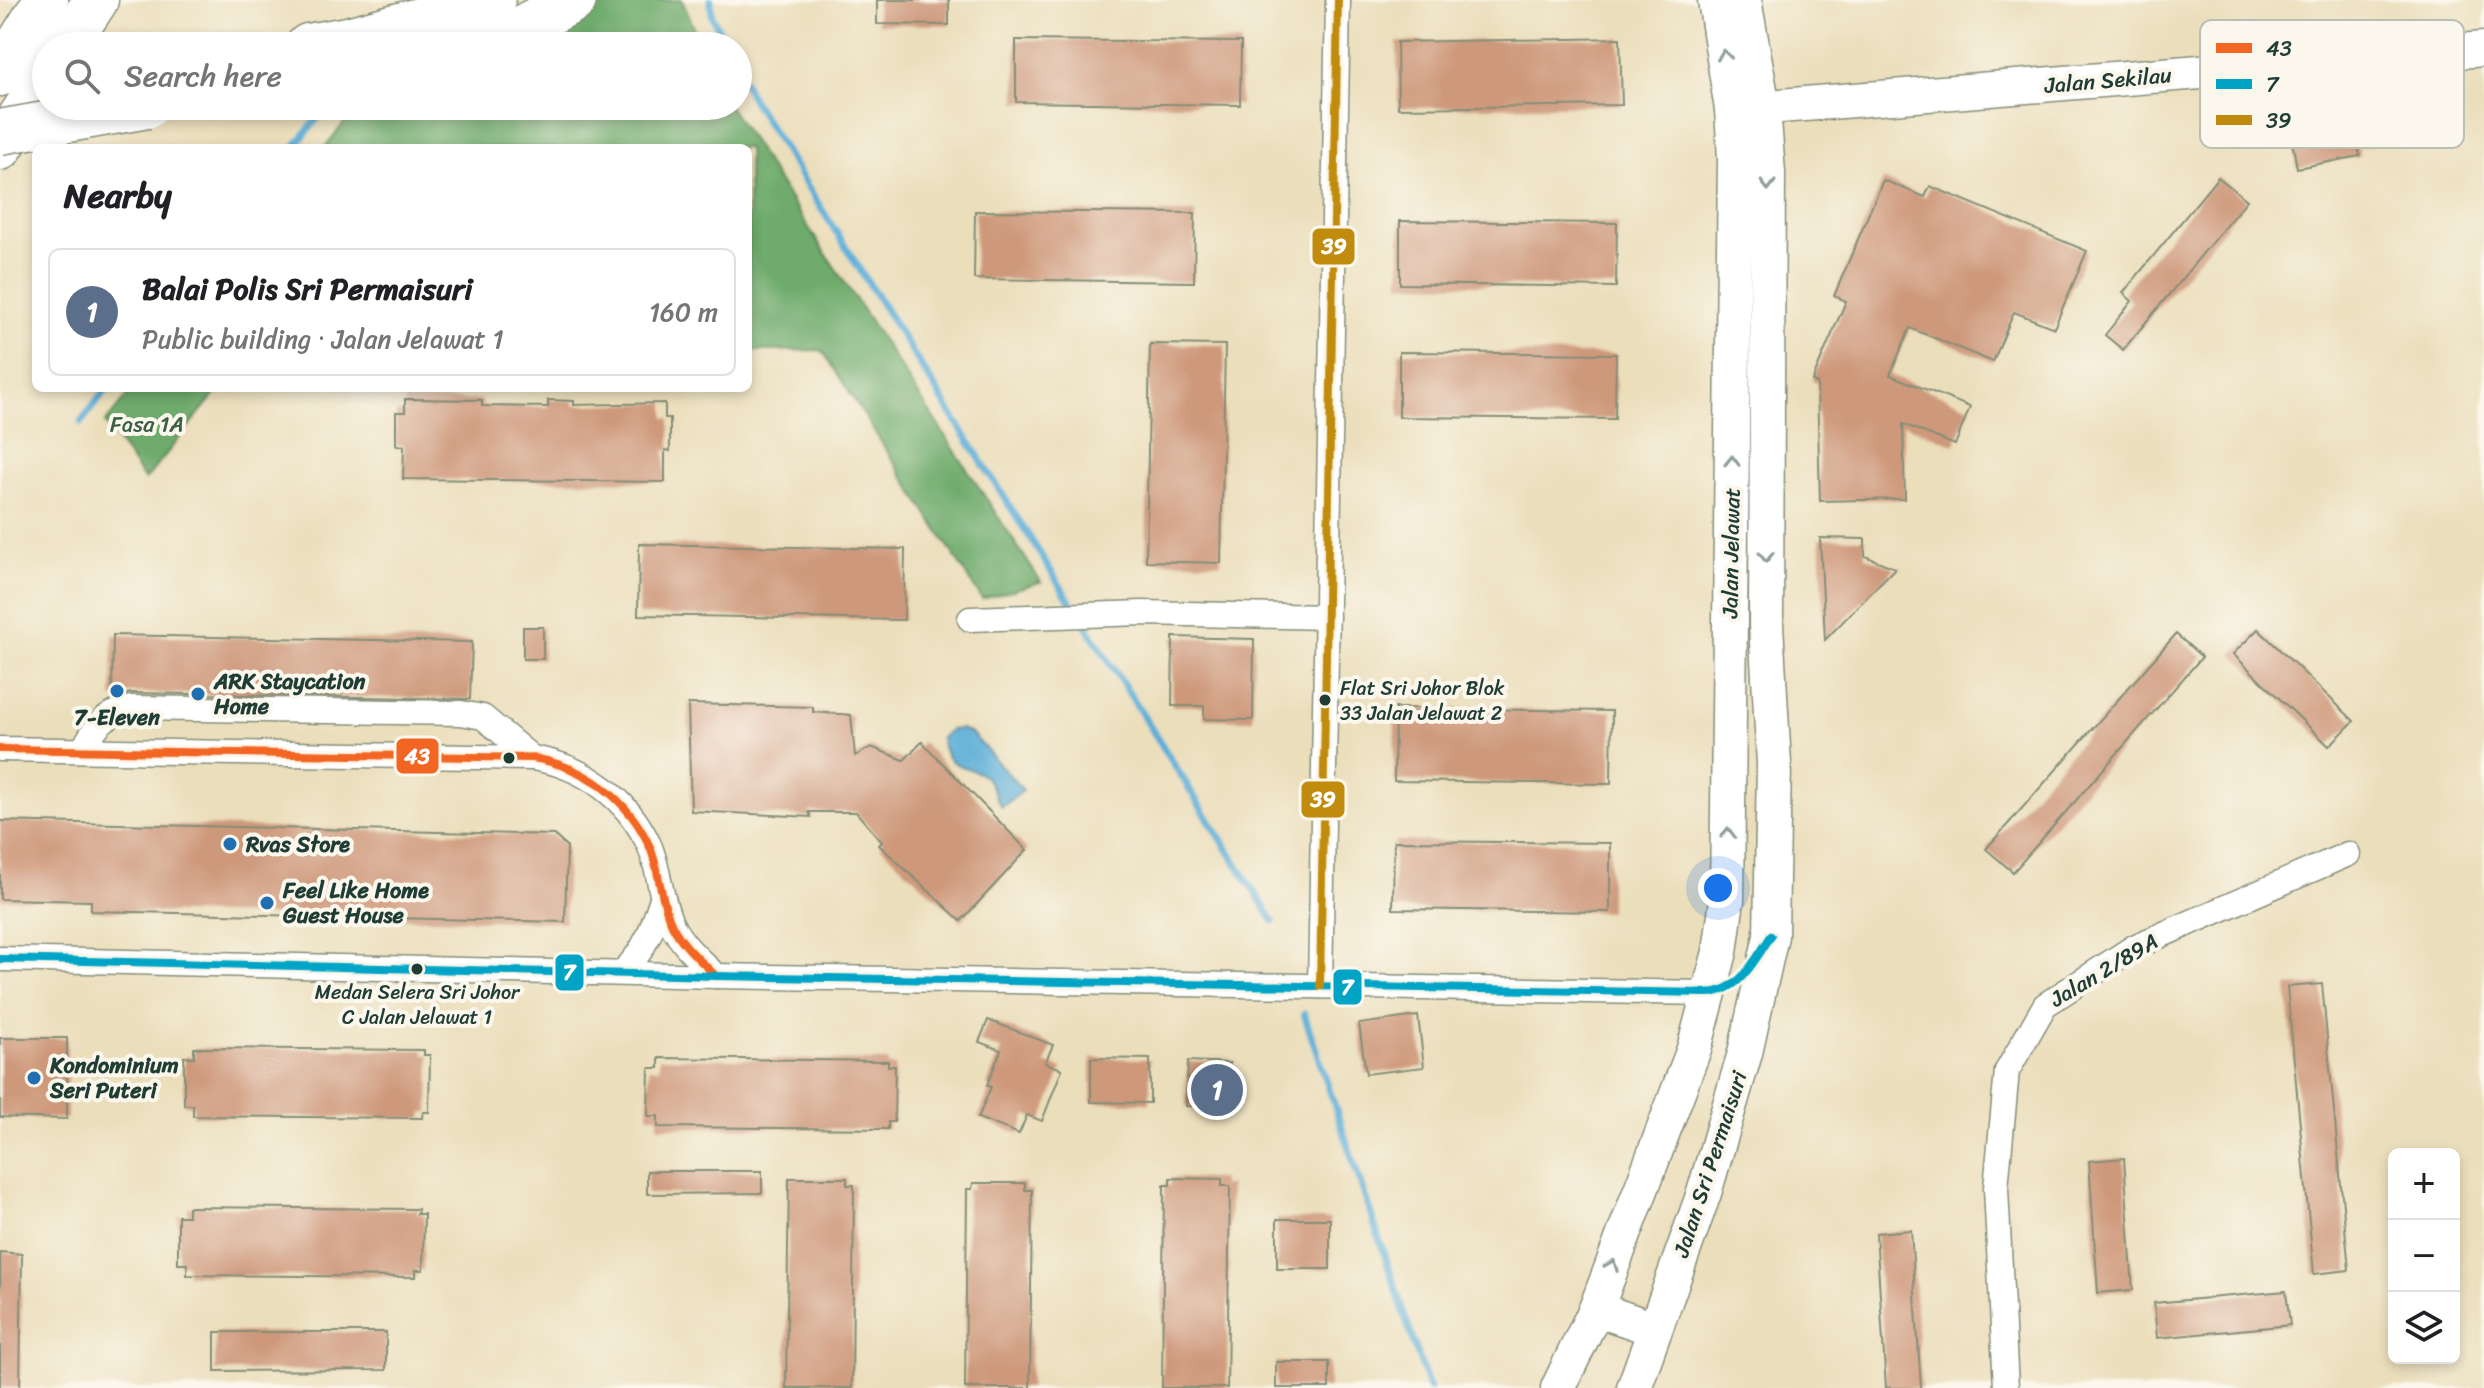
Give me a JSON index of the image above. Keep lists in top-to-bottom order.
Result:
{
  "streets": {
    "street": [
      "Jalan Sekilau",
      "Jalan Jelawat",
      "Jalan 2/89A",
      "Jalan Sri Permaisuri"
    ]
  },
  "crossings": [
    ["Jalan Sekilau", "Jalan Jelawat"],
    ["Jalan Jelawat", "Jalan Sri Permaisuri"]
  ],
  "parks": ["Fasa 1A"],
  "places": [
    "7-Eleven",
    "ARK Staycation Home",
    "Flat Sri Johor Blok 33 Jalan Jelawat 2",
    "Rvas Store",
    "Feel Like Home Guest House",
    "Medan Selera Sri Johor C Jalan Jelawat 1",
    "Kondominium Seri Puteri"
  ],
  "lines": ["transit line 39", "transit line 43", "transit line 7"],
  "legend": ["43", "7", "39"],
  "page": {
    "search": "Search here",
    "heading": "Nearby",
    "list": [
      {
        "mark": "1",
        "name": "Balai Polis Sri Permaisuri",
        "note": "Public building · Jalan Jelawat 1",
        "value": "160 m"
      }
    ],
    "pins": "1",
    "map_buttons": ["+", "−"]
  }
}
